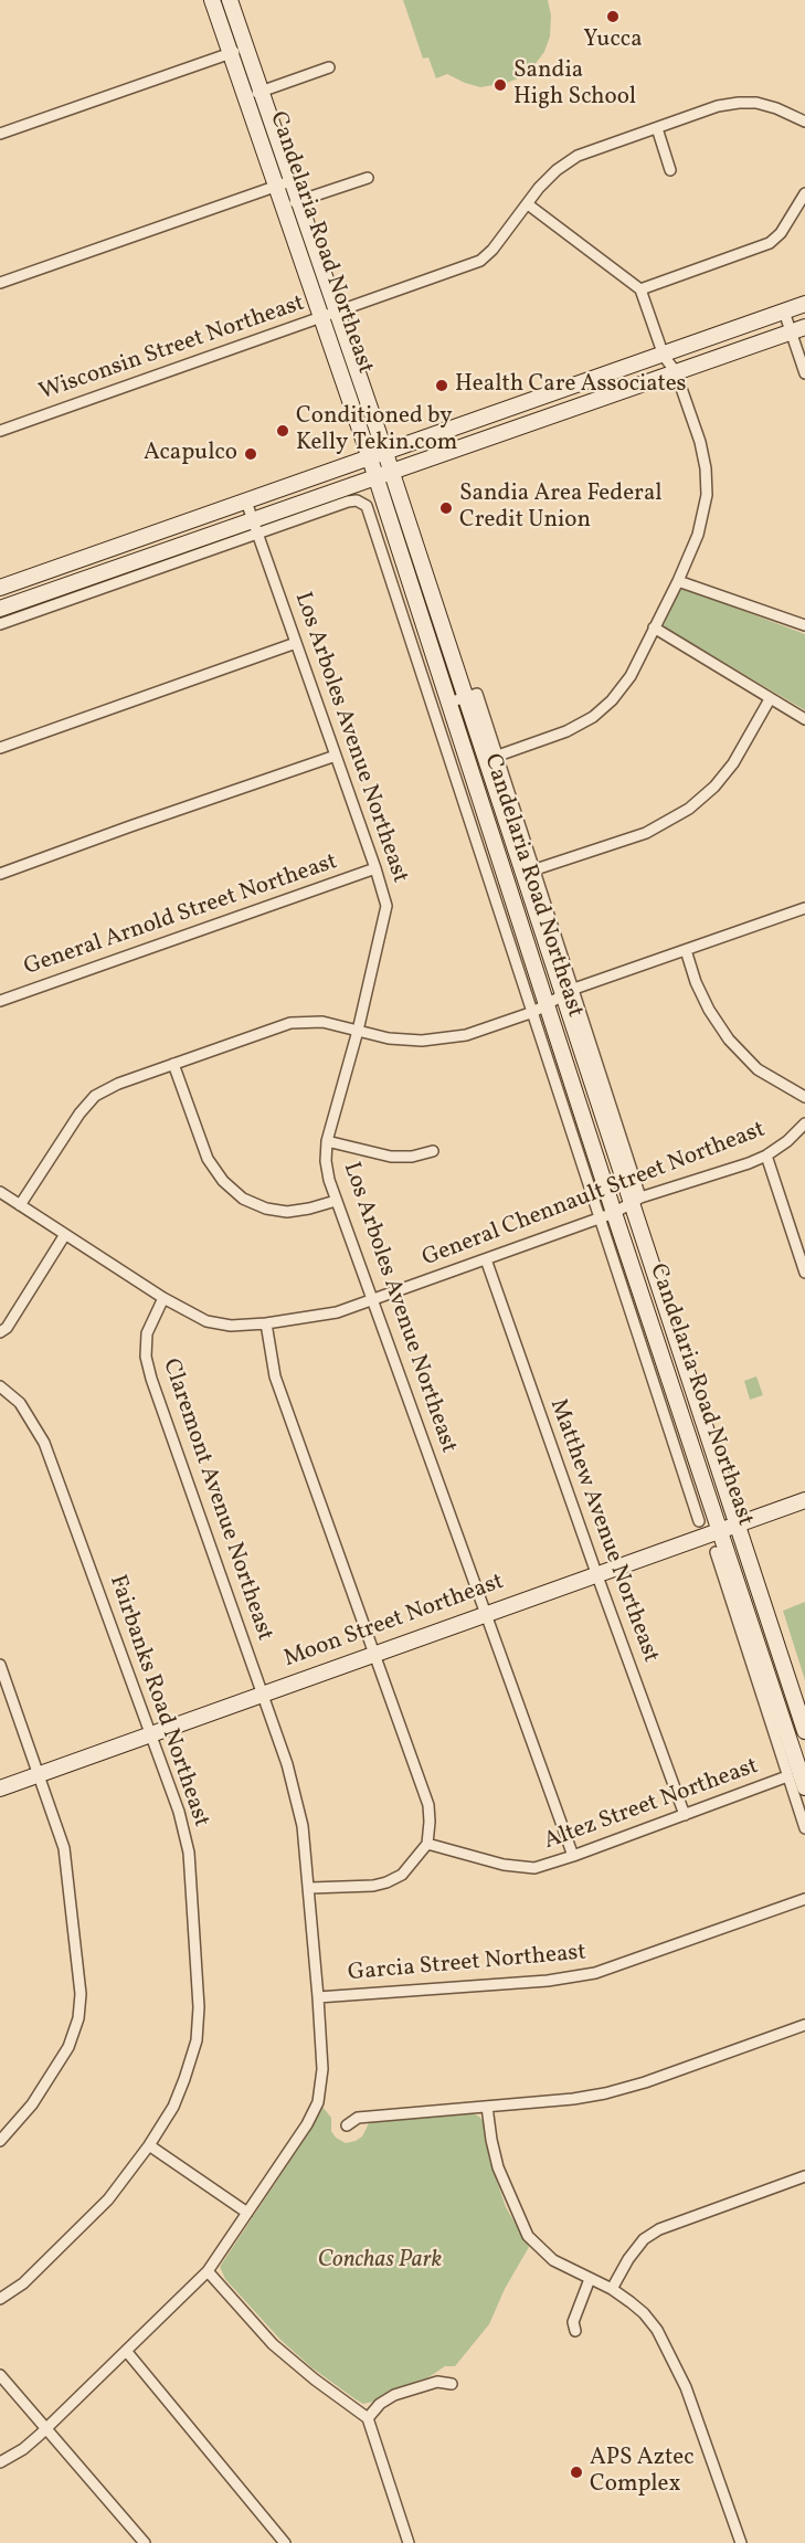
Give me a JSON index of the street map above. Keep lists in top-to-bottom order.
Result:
{
  "streets": {
    "main road": ["Candelaria Road Northeast", "Moon Street Northeast"],
    "street": [
      "Wisconsin Street Northeast",
      "Los Arboles Avenue Northeast",
      "General Arnold Street Northeast",
      "General Chennault Street Northeast",
      "Claremont Avenue Northeast",
      "Matthew Avenue Northeast",
      "Fairbanks Road Northeast",
      "Altez Street Northeast",
      "Garcia Street Northeast"
    ]
  },
  "crossings": [
    ["Candelaria Road Northeast", "Wisconsin Street Northeast"],
    ["Candelaria Road Northeast", "General Chennault Street Northeast"],
    ["Candelaria Road Northeast", "Moon Street Northeast"],
    ["Los Arboles Avenue Northeast", "General Arnold Street Northeast"],
    ["Los Arboles Avenue Northeast", "General Chennault Street Northeast"],
    ["Los Arboles Avenue Northeast", "Moon Street Northeast"],
    ["Los Arboles Avenue Northeast", "Altez Street Northeast"],
    ["General Chennault Street Northeast", "Claremont Avenue Northeast"],
    ["General Chennault Street Northeast", "Matthew Avenue Northeast"],
    ["Claremont Avenue Northeast", "Moon Street Northeast"],
    ["Claremont Avenue Northeast", "Garcia Street Northeast"],
    ["Matthew Avenue Northeast", "Moon Street Northeast"],
    ["Matthew Avenue Northeast", "Altez Street Northeast"],
    ["Moon Street Northeast", "Fairbanks Road Northeast"]
  ],
  "parks": ["Conchas Park"],
  "places": [
    "Yucca",
    "Sandia High School",
    "Health Care Associates",
    "Conditioned by Kelly Tekin.com",
    "Acapulco",
    "Sandia Area Federal Credit Union",
    "APS Aztec Complex"
  ]
}
